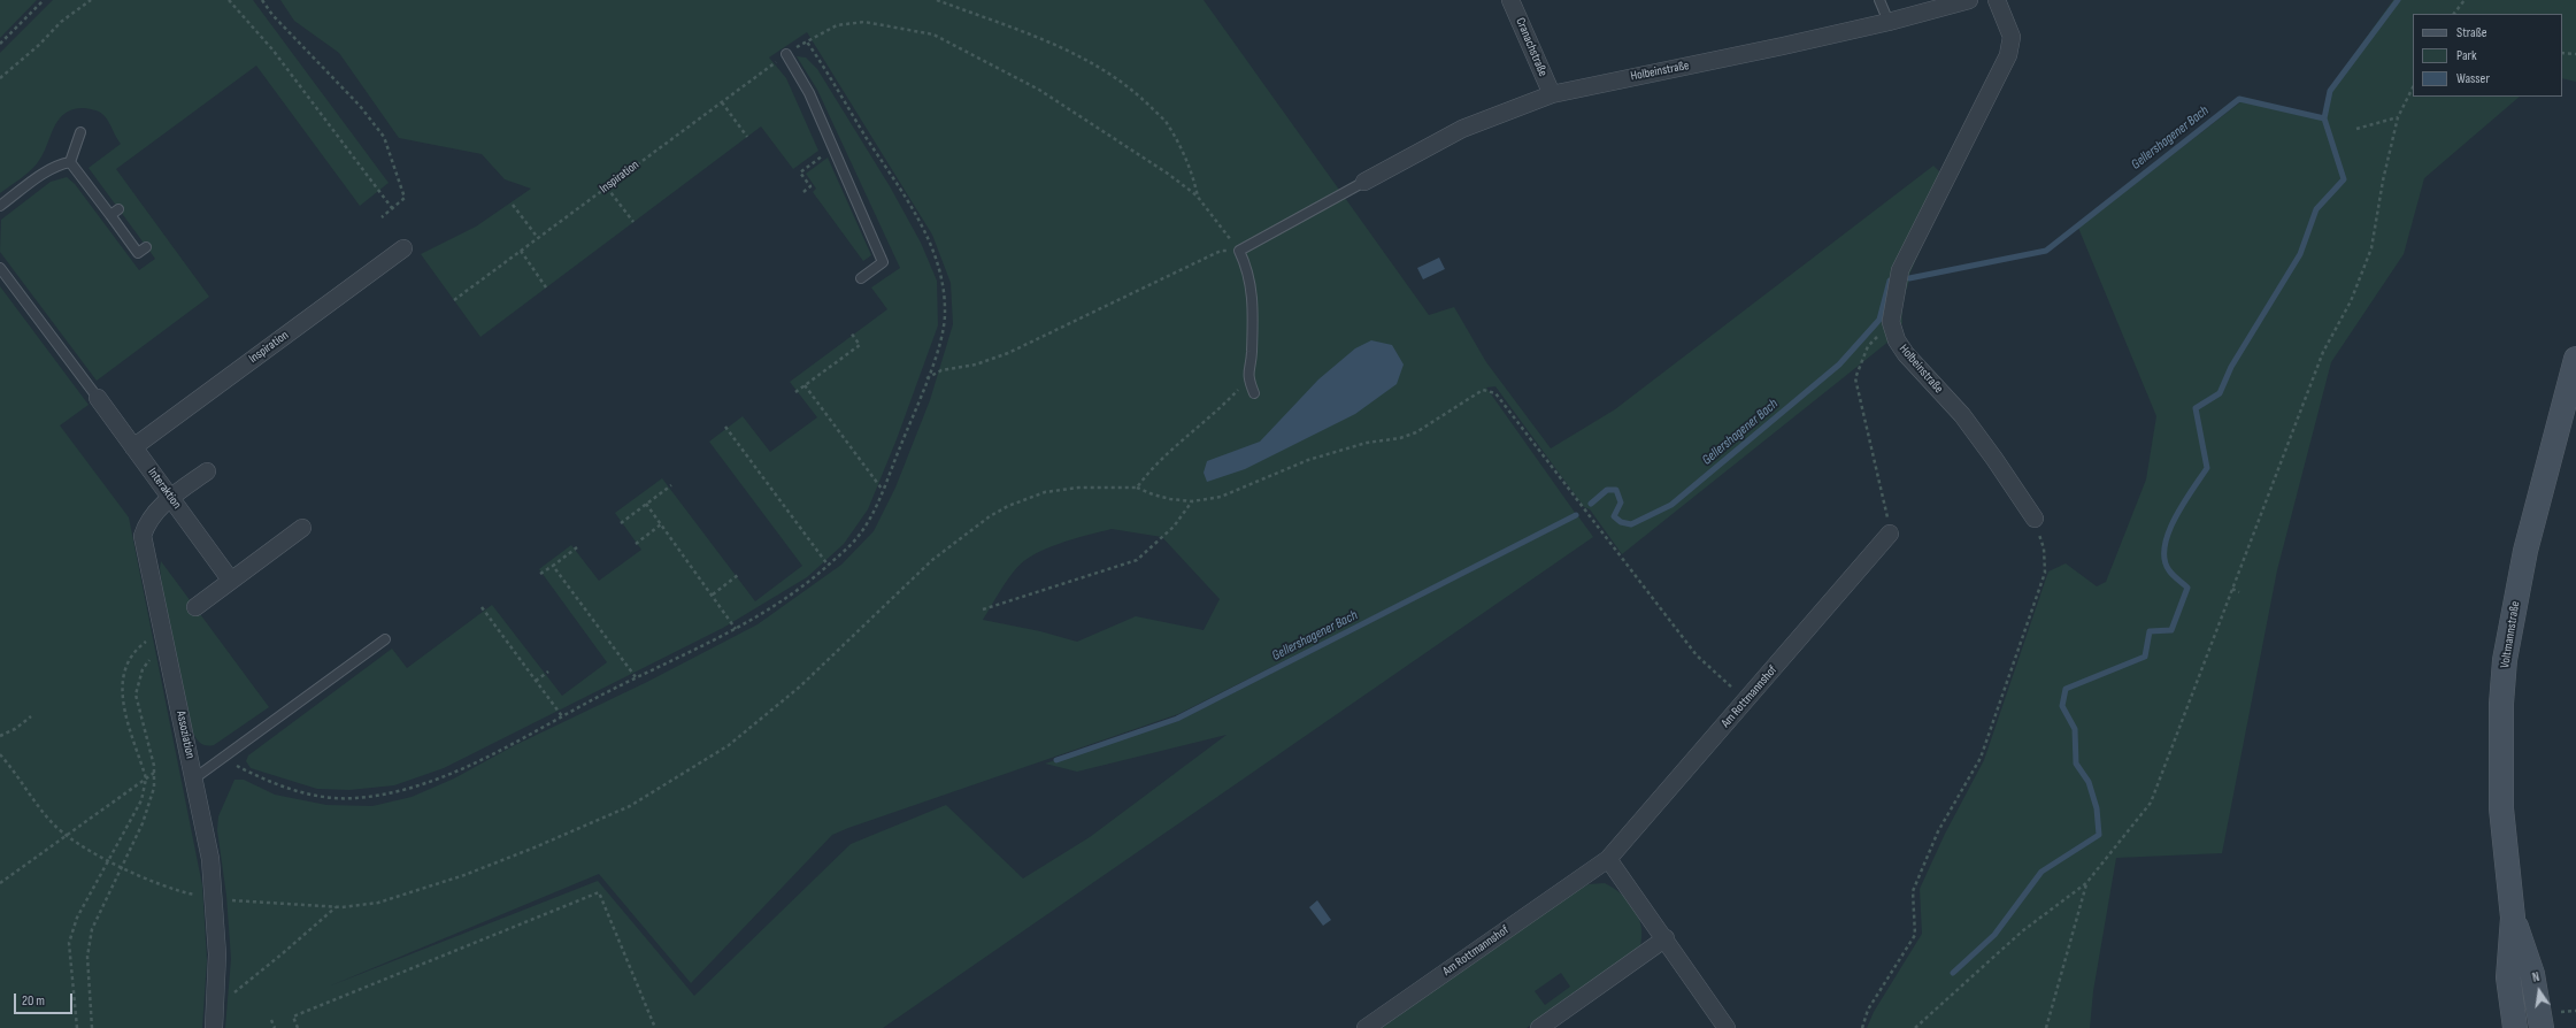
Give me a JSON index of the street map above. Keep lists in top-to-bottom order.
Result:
{
  "streets": {
    "street": [
      "Cranachstraße",
      "Holbeinstraße",
      "Inspiration",
      "Interaktion",
      "Voltmannstraße",
      "Am Rottmannshof",
      "Assoziation"
    ]
  },
  "crossings": [
    ["Cranachstraße", "Holbeinstraße"],
    ["Inspiration", "Interaktion"],
    ["Interaktion", "Assoziation"]
  ],
  "water": ["Gellershagener Bach"],
  "legend": ["Straße", "Park", "Wasser"],
  "scale_bar": "20 m",
  "north": "top"
}
